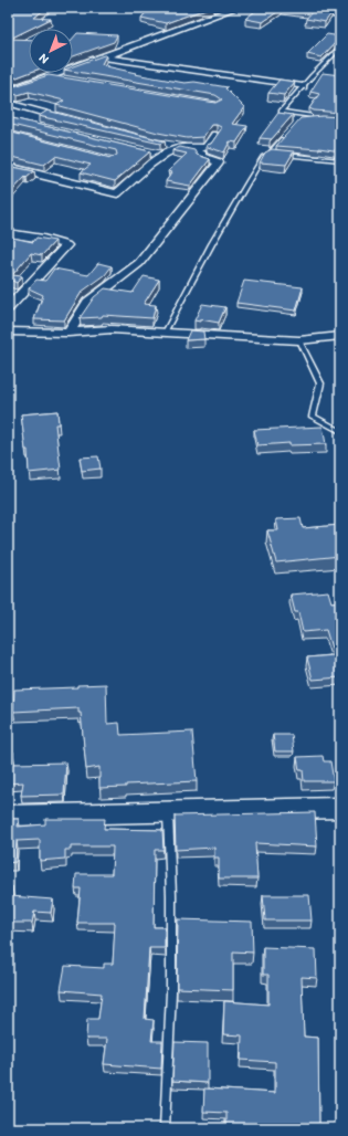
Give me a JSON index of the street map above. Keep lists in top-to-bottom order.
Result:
{
  "north": "bottom left"
}
